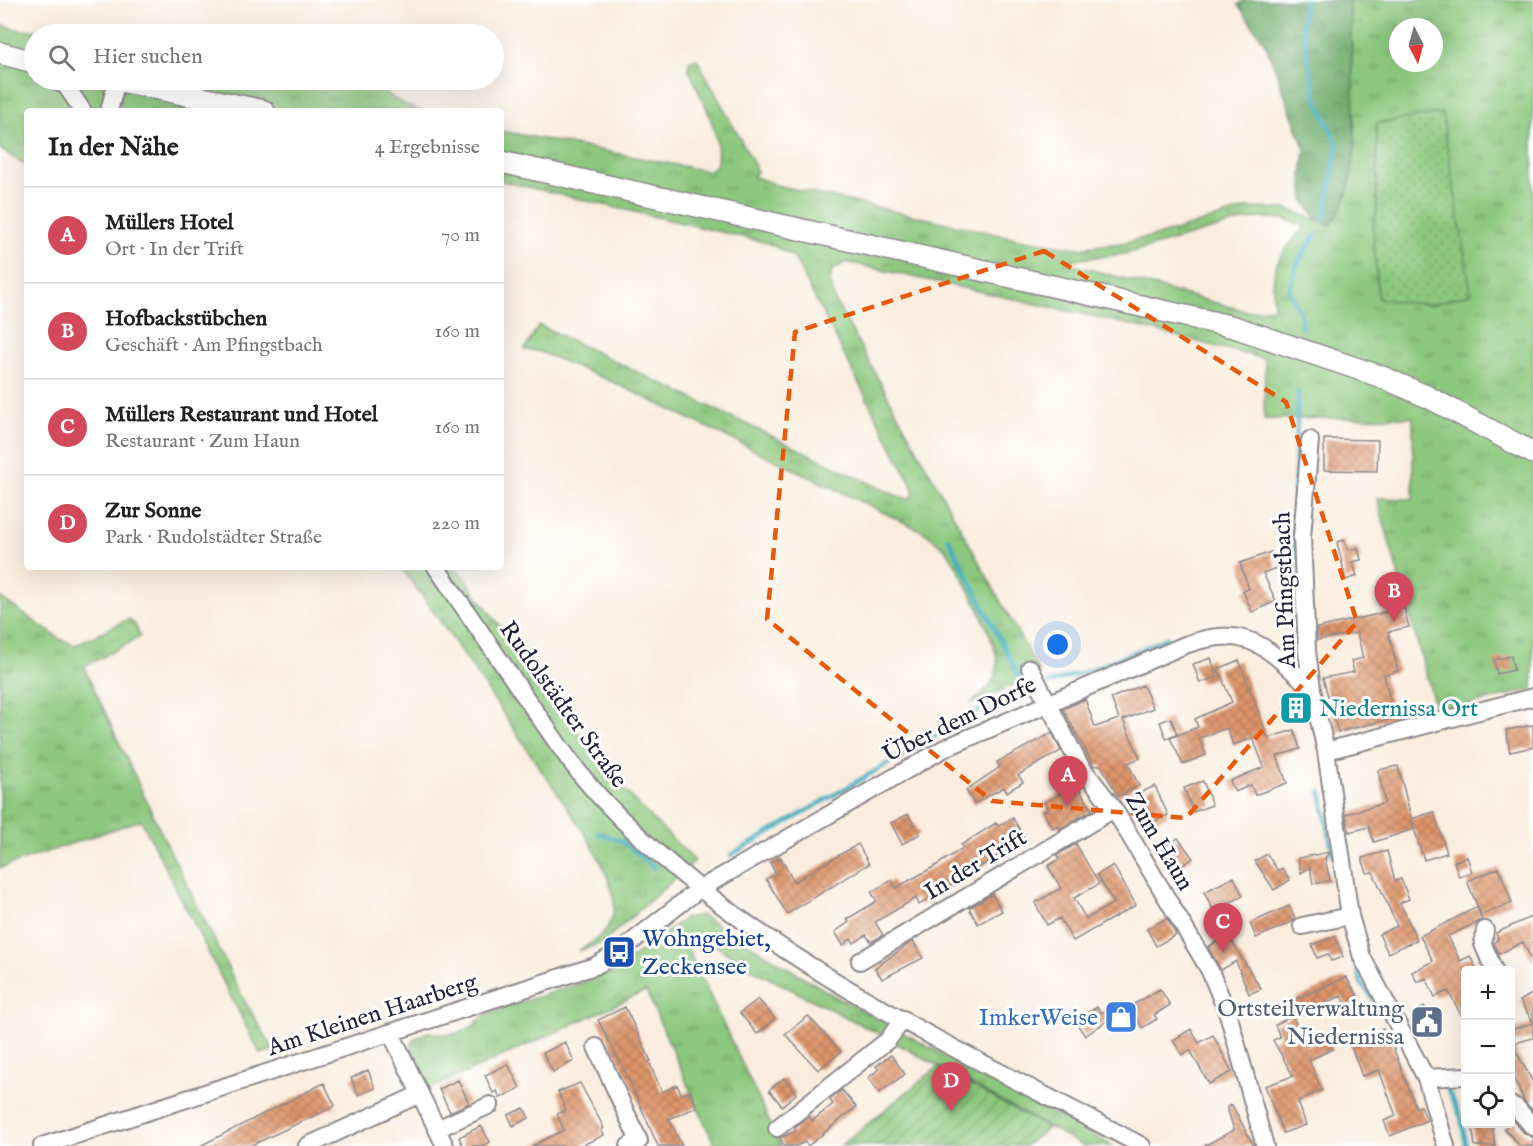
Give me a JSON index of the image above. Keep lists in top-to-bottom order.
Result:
{
  "streets": {
    "street": [
      "Am Pfingstbach",
      "Rudolstädter Straße",
      "Über dem Dorfe",
      "Zum Haun",
      "In der Trift",
      "Am Kleinen Haarberg"
    ]
  },
  "crossings": [
    ["Am Pfingstbach", "Über dem Dorfe"],
    ["Rudolstädter Straße", "Über dem Dorfe"],
    ["Rudolstädter Straße", "Am Kleinen Haarberg"],
    ["Über dem Dorfe", "Zum Haun"],
    ["Über dem Dorfe", "Am Kleinen Haarberg"],
    ["Zum Haun", "In der Trift"]
  ],
  "places": {
    "building": ["Niedernissa Ort"],
    "bus stop": ["Wohngebiet, Zeckensee"],
    "shop": ["ImkerWeise"],
    "public building": ["Ortsteilverwaltung Niedernissa"]
  },
  "north": "bottom",
  "page": {
    "search": "Hier suchen",
    "heading": ["In der Nähe", "4 Ergebnisse"],
    "list": [
      {
        "mark": "A",
        "name": "Müllers Hotel",
        "note": "Ort · In der Trift",
        "value": "70 m"
      },
      {
        "mark": "B",
        "name": "Hofbackstübchen",
        "note": "Geschäft · Am Pfingstbach",
        "value": "160 m"
      },
      {
        "mark": "C",
        "name": "Müllers Restaurant und Hotel",
        "note": "Restaurant · Zum Haun",
        "value": "160 m"
      },
      {
        "mark": "D",
        "name": "Zur Sonne",
        "note": "Park · Rudolstädter Straße",
        "value": "220 m"
      }
    ],
    "pins": [
      "B",
      "A",
      "C",
      "D"
    ],
    "map_buttons": ["+", "−"]
  }
}
